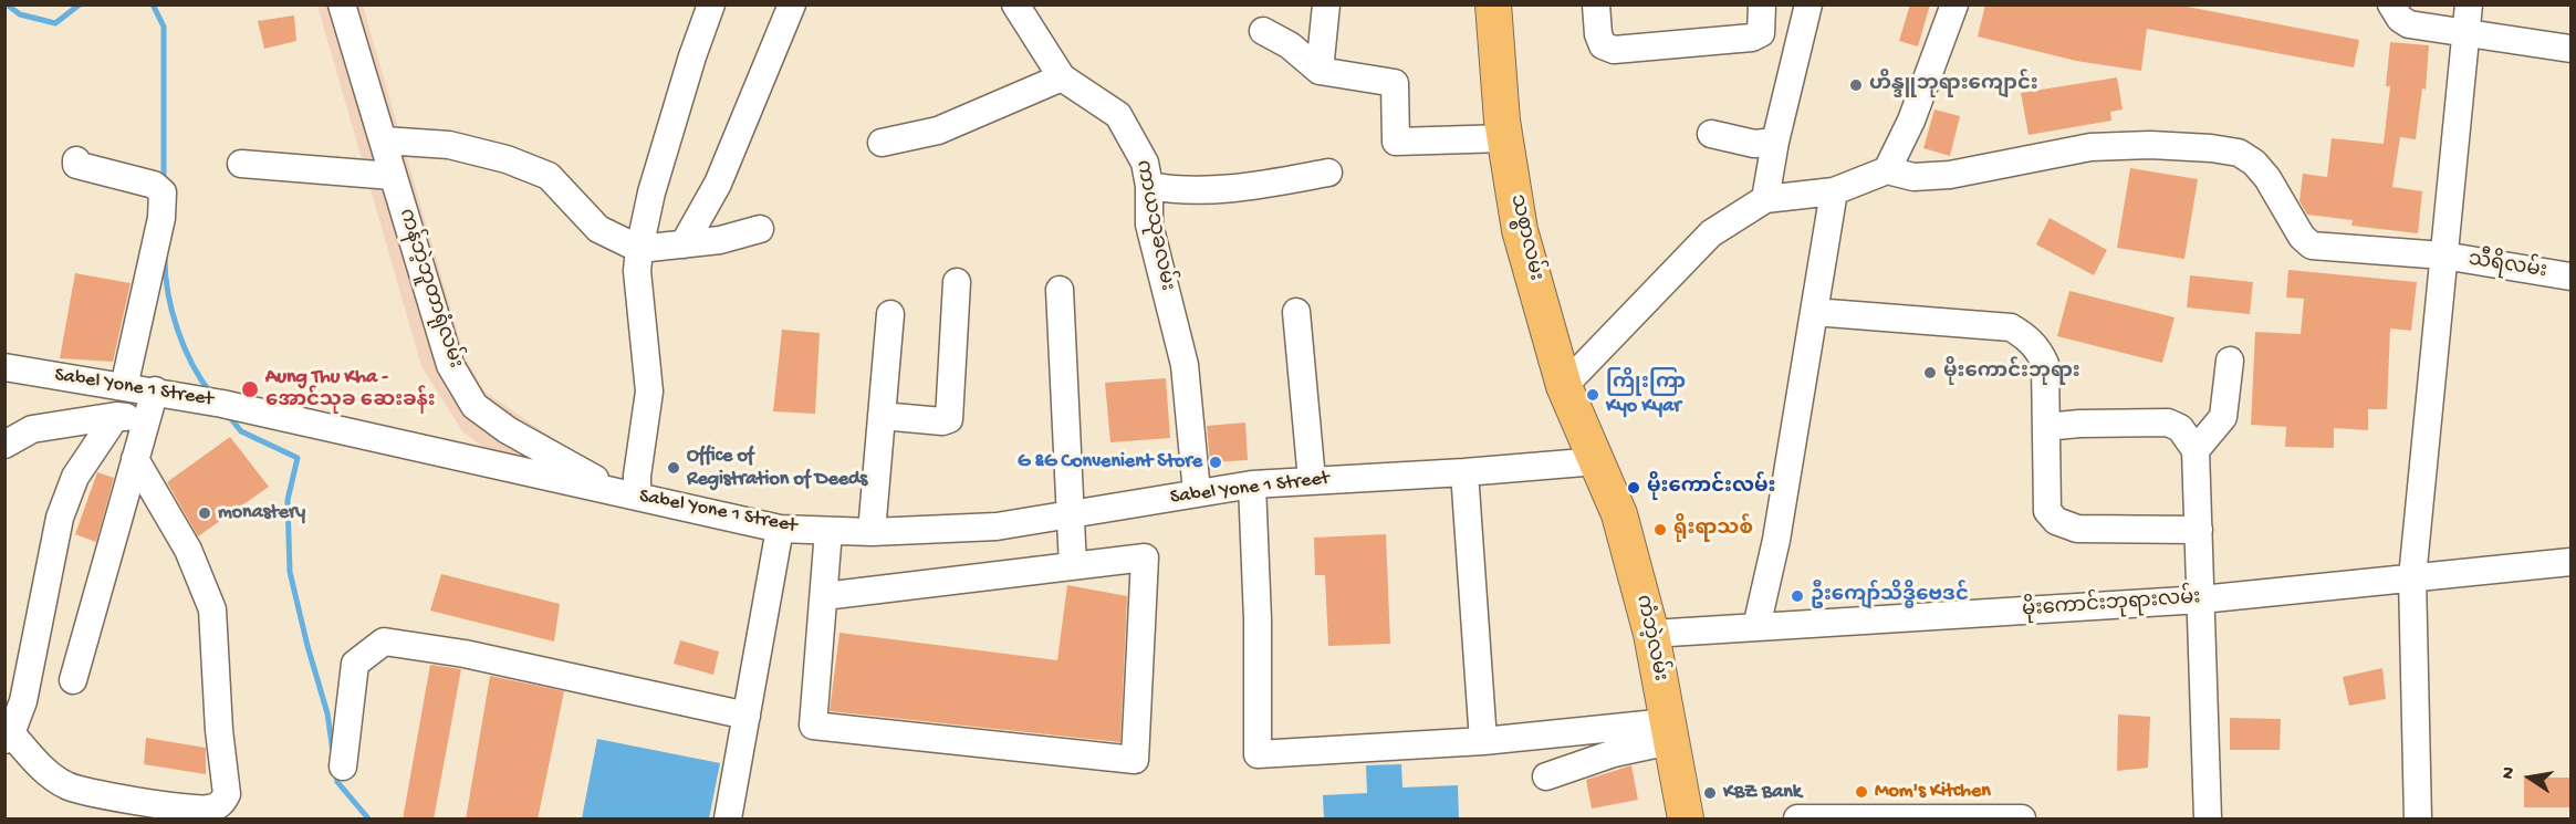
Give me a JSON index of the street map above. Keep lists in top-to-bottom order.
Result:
{
  "streets": {
    "main road": ["သစ္စာလမ်း", "ကံဘဲ့လမ်း"],
    "street": [
      "ကာယသုခလမ်း",
      "သီရိလမ်း",
      "ကန်ဘဲ့ဘူတာရုံလမ်း",
      "Sabel Yone 1 Street",
      "မိုးကောင်းဘုရားလမ်း"
    ]
  },
  "crossings": [
    ["ကာယသုခလမ်း", "Sabel Yone 1 Street"],
    ["သစ္စာလမ်း", "Sabel Yone 1 Street"],
    ["သစ္စာလမ်း", "ကံဘဲ့လမ်း"],
    ["ကန်ဘဲ့ဘူတာရုံလမ်း", "Sabel Yone 1 Street"],
    ["Sabel Yone 1 Street", "ကံဘဲ့လမ်း"],
    ["မိုးကောင်းဘုရားလမ်း", "ကံဘဲ့လမ်း"]
  ],
  "places": [
    "ဟိန္ဒူဘုရားကျောင်း",
    "မိုးကောင်းဘုရား",
    "Aung Thu Kha - အောင်သုခ ဆေးခန်း",
    "ကြိုးကြာ Kyo Kyar",
    "G &G Convenient Store",
    "Office of Registration of Deeds",
    "မိုးကောင်းလမ်း",
    "monastery",
    "ရိုးရာသစ်",
    "ဦးကျော်သိဒ္ဓိဗေဒင်",
    "Mom's Kitchen",
    "KBZ Bank"
  ],
  "north": "left"
}
